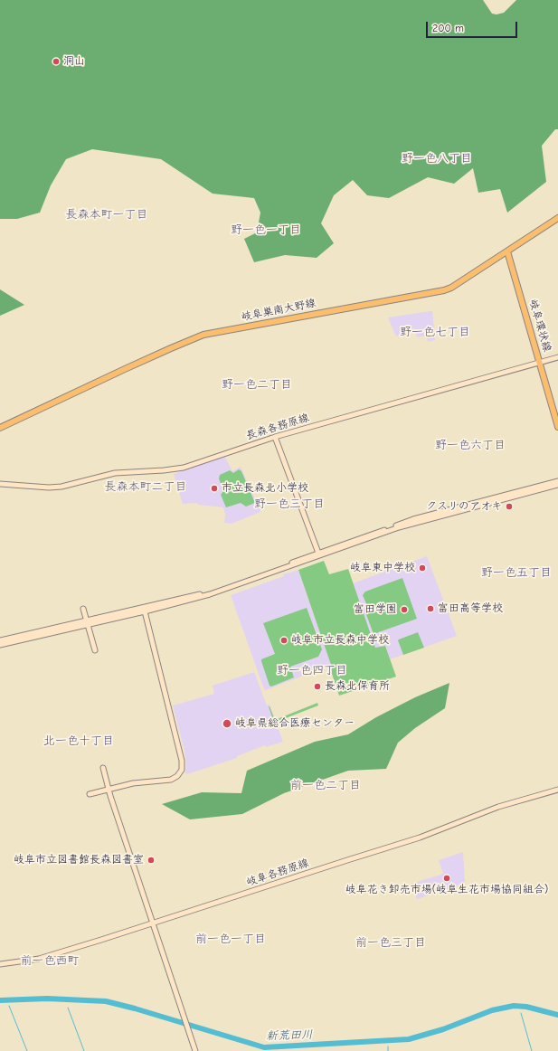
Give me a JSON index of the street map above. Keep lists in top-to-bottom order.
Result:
{
  "streets": {
    "main road": ["岐阜巣南大野線", "岐阜環状線"],
    "street": ["長森各務原線", "岐阜各務原線"]
  },
  "crossings": [
    ["岐阜巣南大野線", "岐阜環状線"],
    ["岐阜環状線", "長森各務原線"]
  ],
  "districts": [
    "野一色八丁目",
    "長森本町一丁目",
    "野一色一丁目",
    "野一色七丁目",
    "野一色二丁目",
    "野一色六丁目",
    "長森本町二丁目",
    "野一色三丁目",
    "野一色五丁目",
    "野一色四丁目",
    "北一色十丁目",
    "前一色二丁目",
    "前一色一丁目",
    "前一色三丁目",
    "前一色西町"
  ],
  "water": ["新荒田川"],
  "places": [
    "洞山",
    "市立長森北小学校",
    "クスリのアオキ",
    "岐阜東中学校",
    "富田高等学校",
    "富田学園",
    "岐阜市立長森中学校",
    "長森北保育所",
    "岐阜県総合医療センター",
    "岐阜市立図書館長森図書室",
    "岐阜花き卸売市場(岐阜生花市場協同組合)"
  ],
  "scale_bar": "200 m"
}
